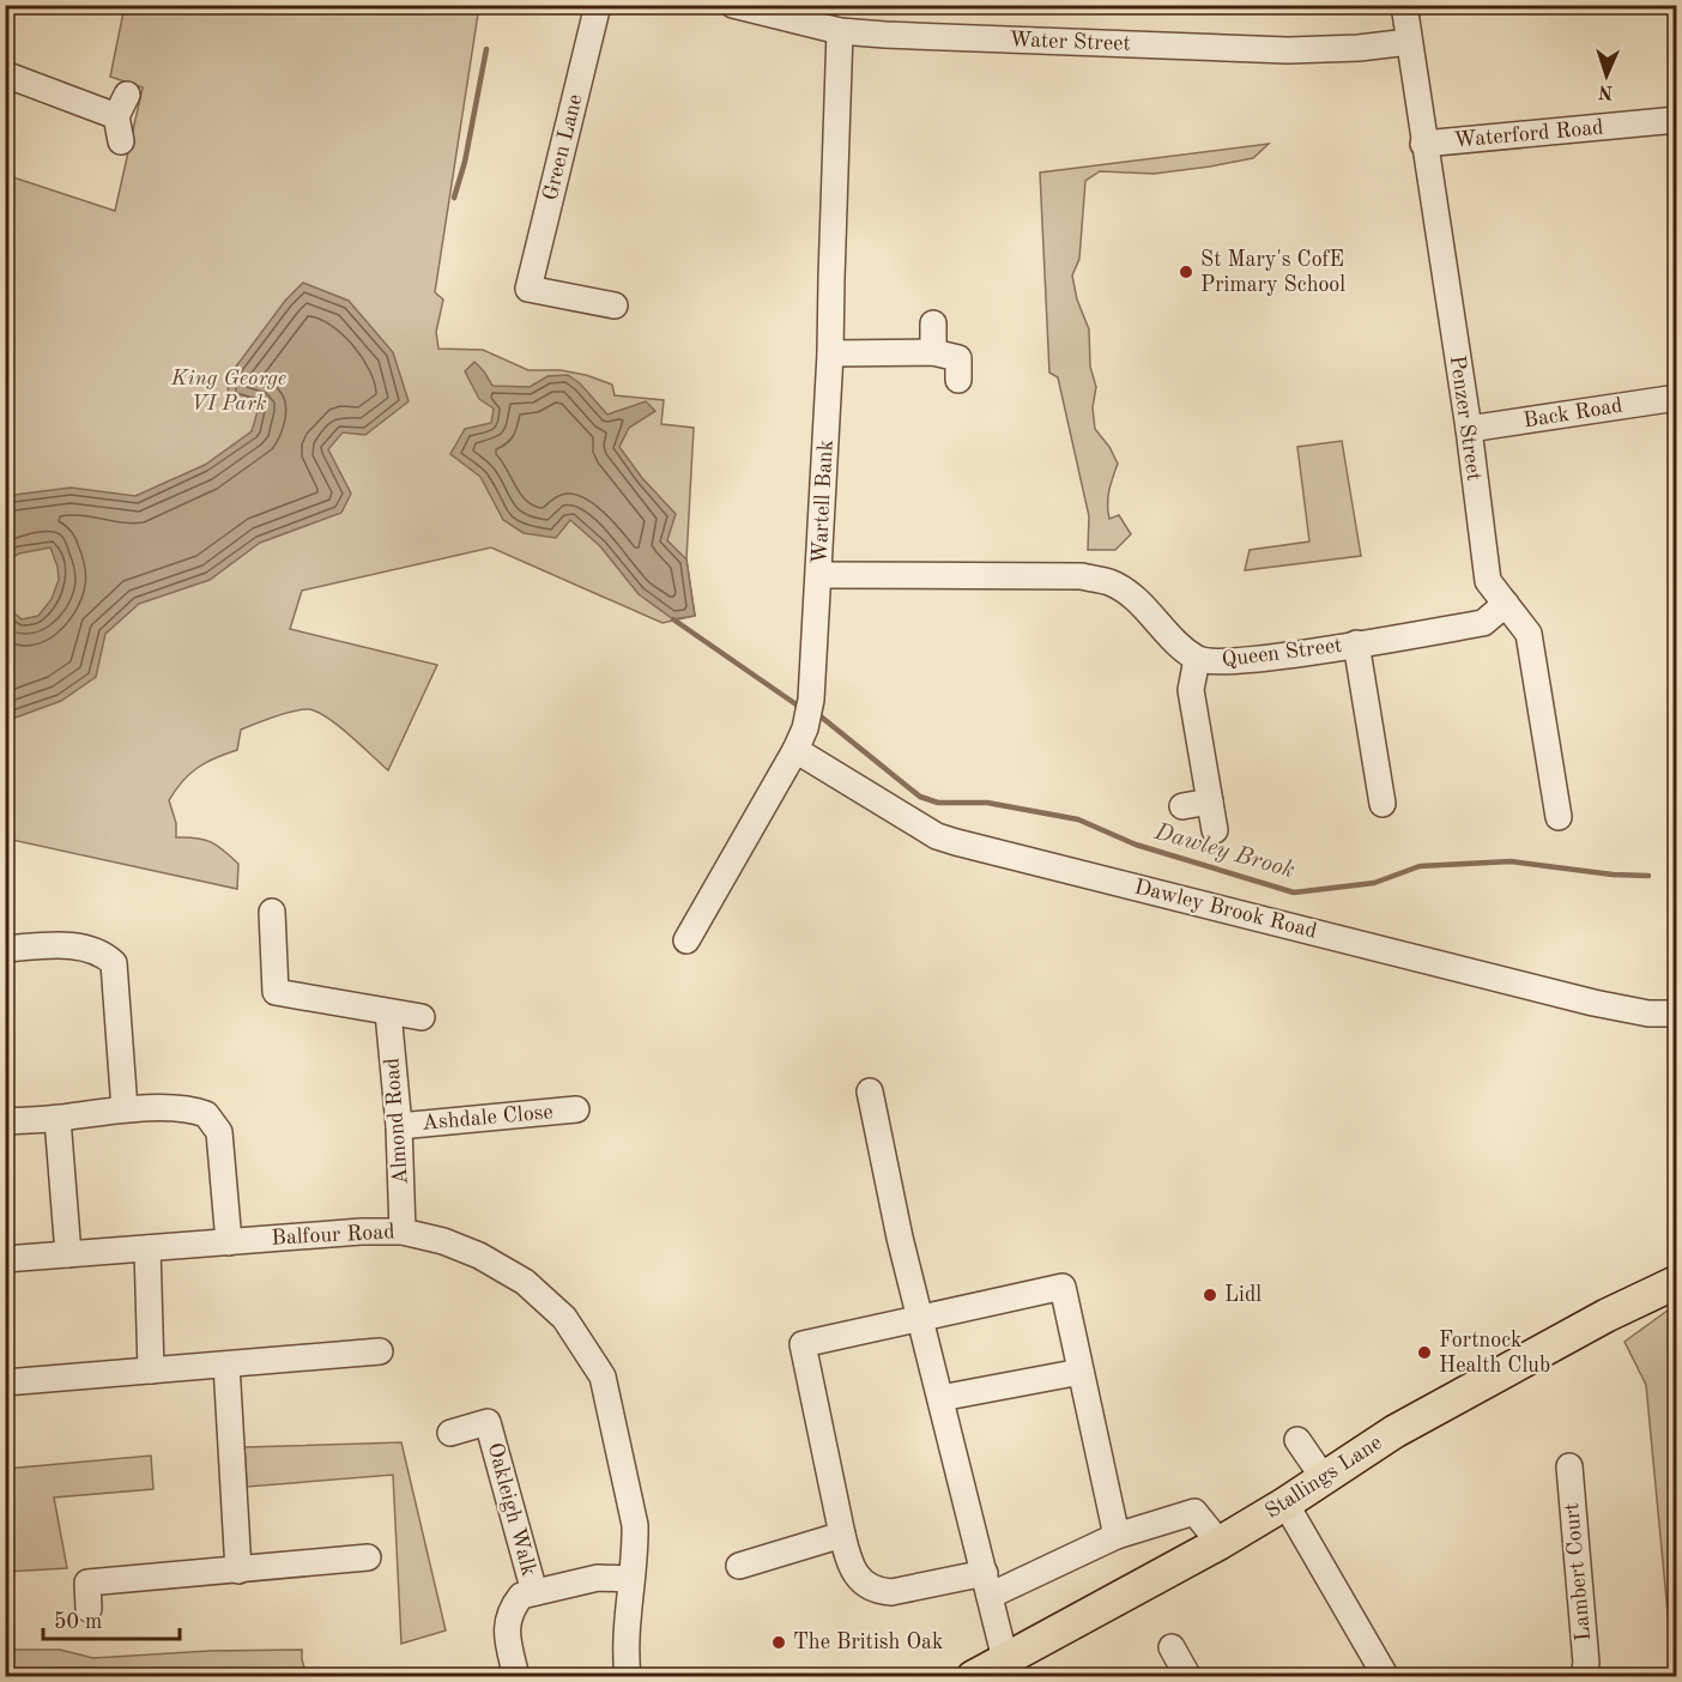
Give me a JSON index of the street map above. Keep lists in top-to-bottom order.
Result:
{
  "streets": {
    "main road": ["Stallings Lane"],
    "street": [
      "Water Street",
      "Waterford Road",
      "Green Lane",
      "Back Road",
      "Penzer Street",
      "Wartell Bank",
      "Queen Street",
      "Dawley Brook Road",
      "Ashdale Close",
      "Almond Road",
      "Balfour Road",
      "Oakleigh Walk",
      "Lambert Court"
    ]
  },
  "crossings": [
    ["Water Street", "Penzer Street"],
    ["Water Street", "Wartell Bank"],
    ["Waterford Road", "Penzer Street"],
    ["Back Road", "Penzer Street"],
    ["Penzer Street", "Queen Street"],
    ["Wartell Bank", "Queen Street"],
    ["Wartell Bank", "Dawley Brook Road"],
    ["Ashdale Close", "Almond Road"],
    ["Almond Road", "Balfour Road"]
  ],
  "water": ["Dawley Brook"],
  "parks": ["King George VI Park"],
  "places": [
    "St Mary's CofE Primary School",
    "Lidl",
    "Fortnock Health Club",
    "The British Oak"
  ],
  "scale_bar": "50 m",
  "north": "bottom"
}
